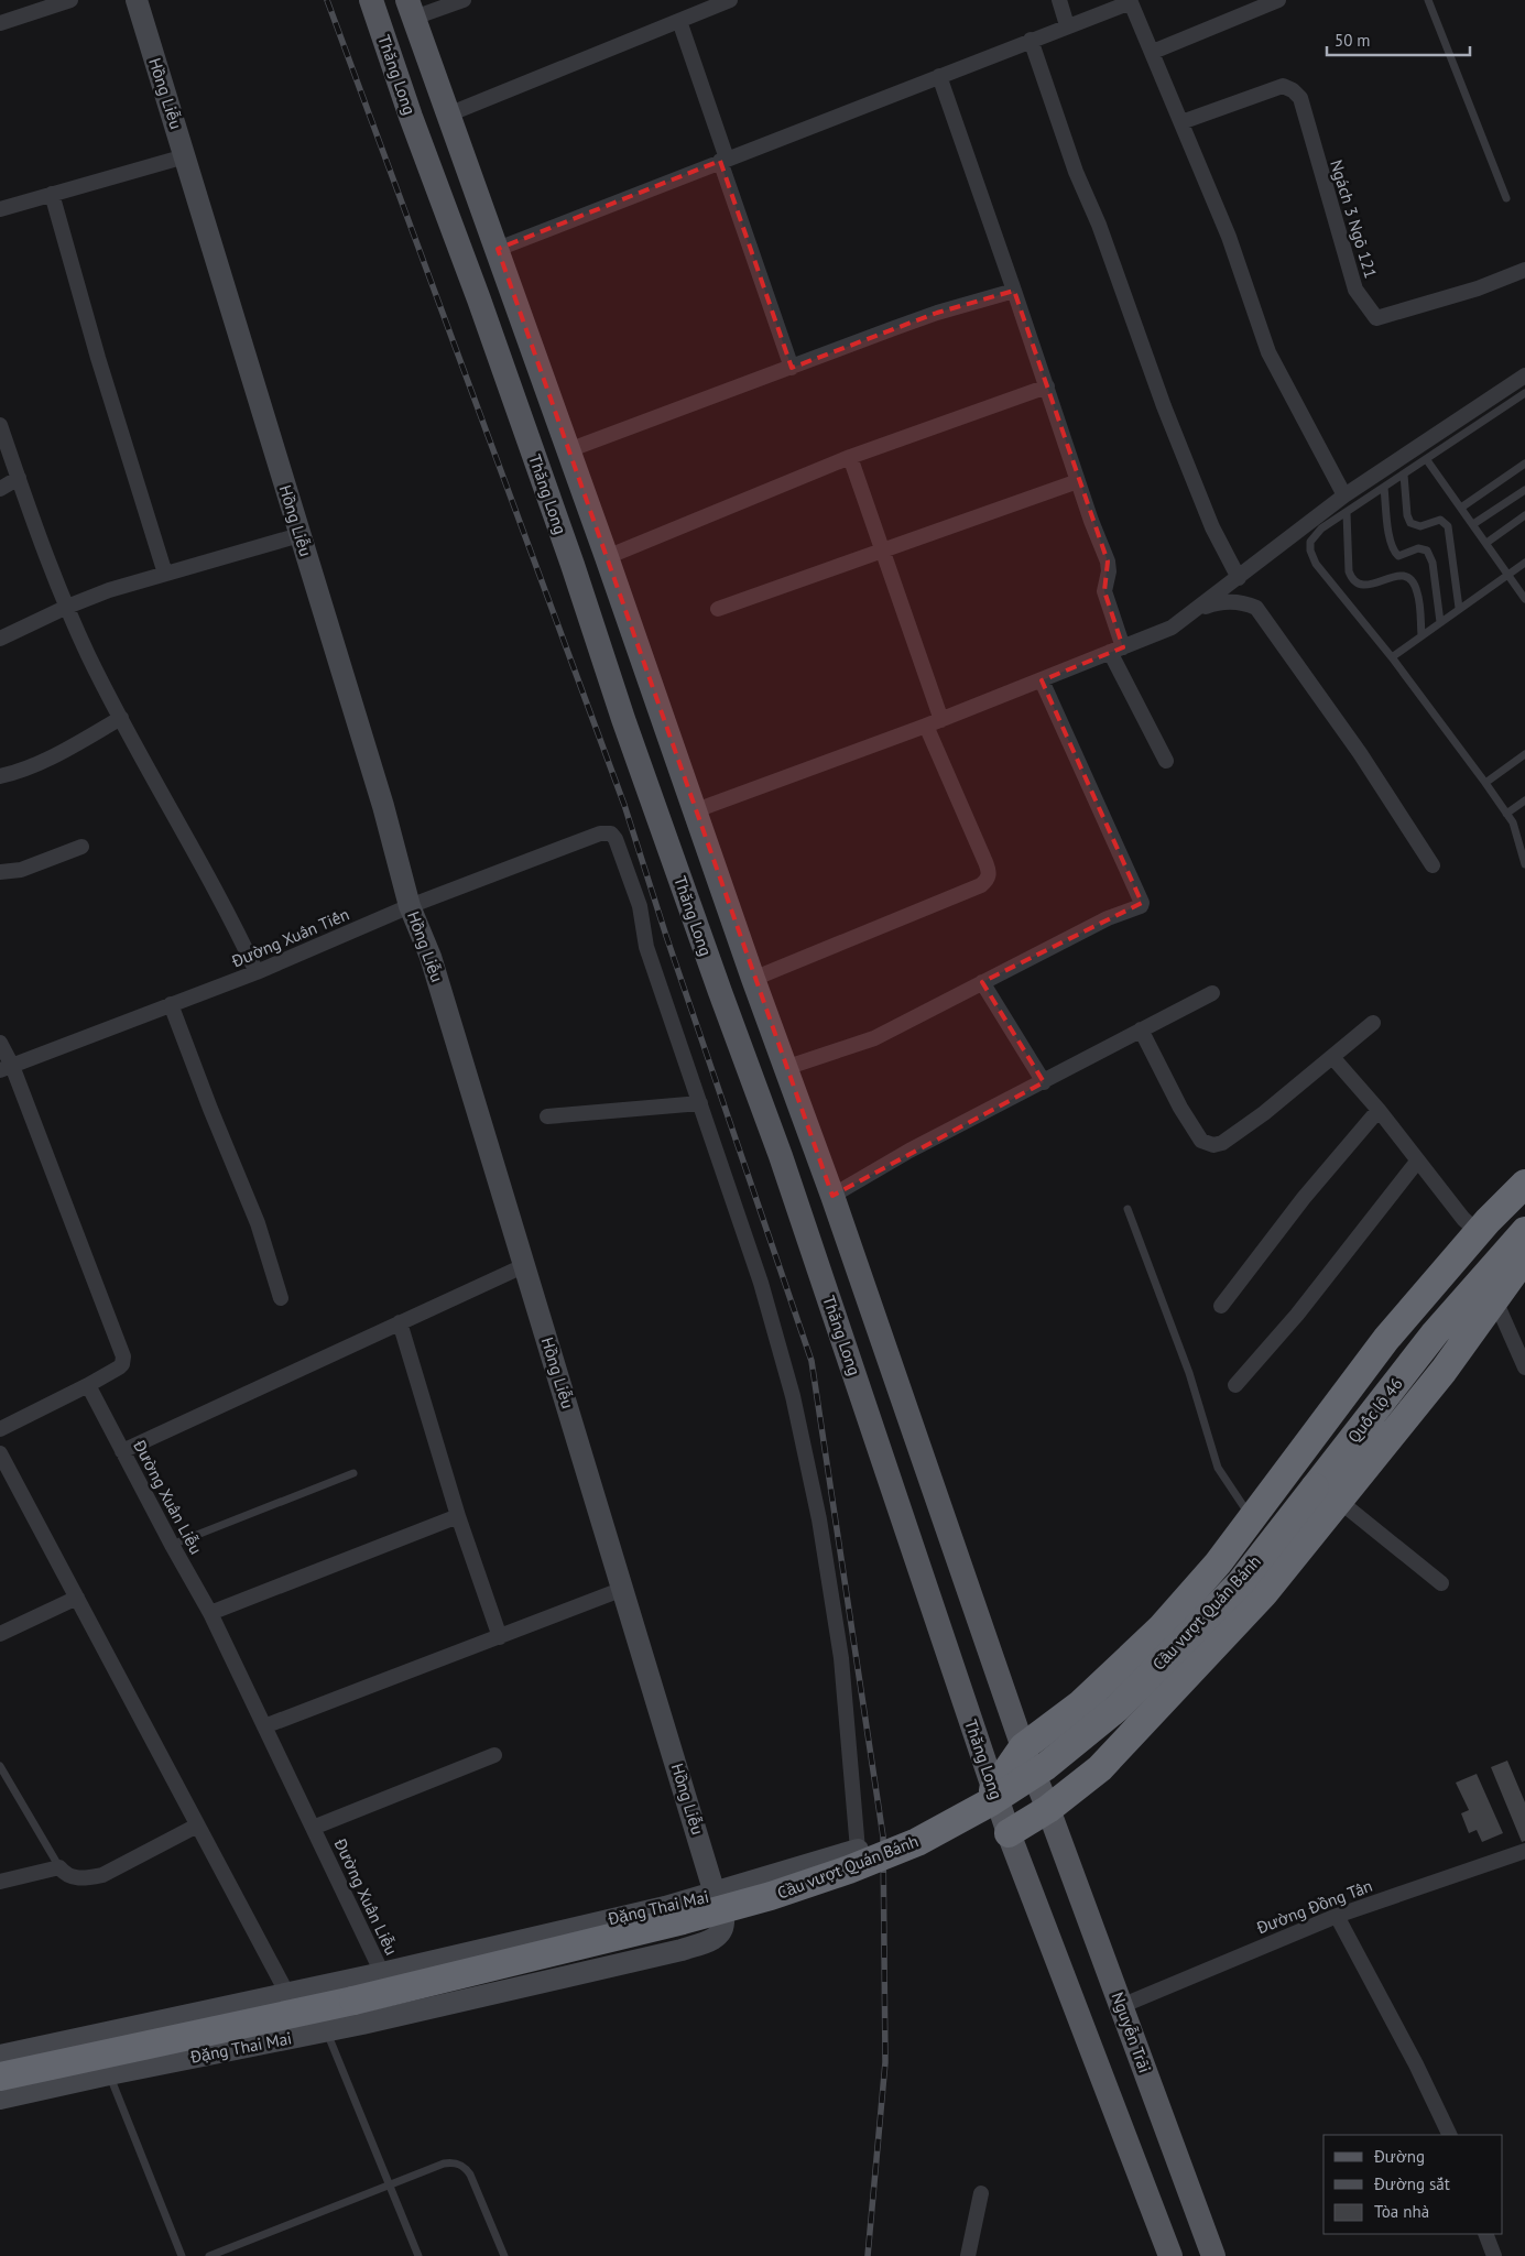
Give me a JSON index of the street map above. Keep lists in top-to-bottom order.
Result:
{
  "streets": {
    "highway": ["Quốc lộ 46", "Cầu vượt Quán Bánh", "Đặng Thai Mai"],
    "main road": ["Thăng Long", "Nguyễn Trãi"],
    "street": [
      "Hồng Liễu",
      "Ngách 3 Ngõ 121",
      "Đường Xuân Tiến",
      "Đường Xuân Liễu",
      "Đường Đồng Tân"
    ]
  },
  "crossings": [
    ["Thăng Long", "Nguyễn Trãi"],
    ["Hồng Liễu", "Đường Xuân Tiến"],
    ["Hồng Liễu", "Đặng Thai Mai"],
    ["Quốc lộ 46", "Cầu vượt Quán Bánh"],
    ["Đường Xuân Liễu", "Đặng Thai Mai"],
    ["Cầu vượt Quán Bánh", "Đặng Thai Mai"],
    ["Đường Đồng Tân", "Nguyễn Trãi"]
  ],
  "legend": ["Đường", "Đường sắt", "Tòa nhà"],
  "scale_bar": "50 m"
}
